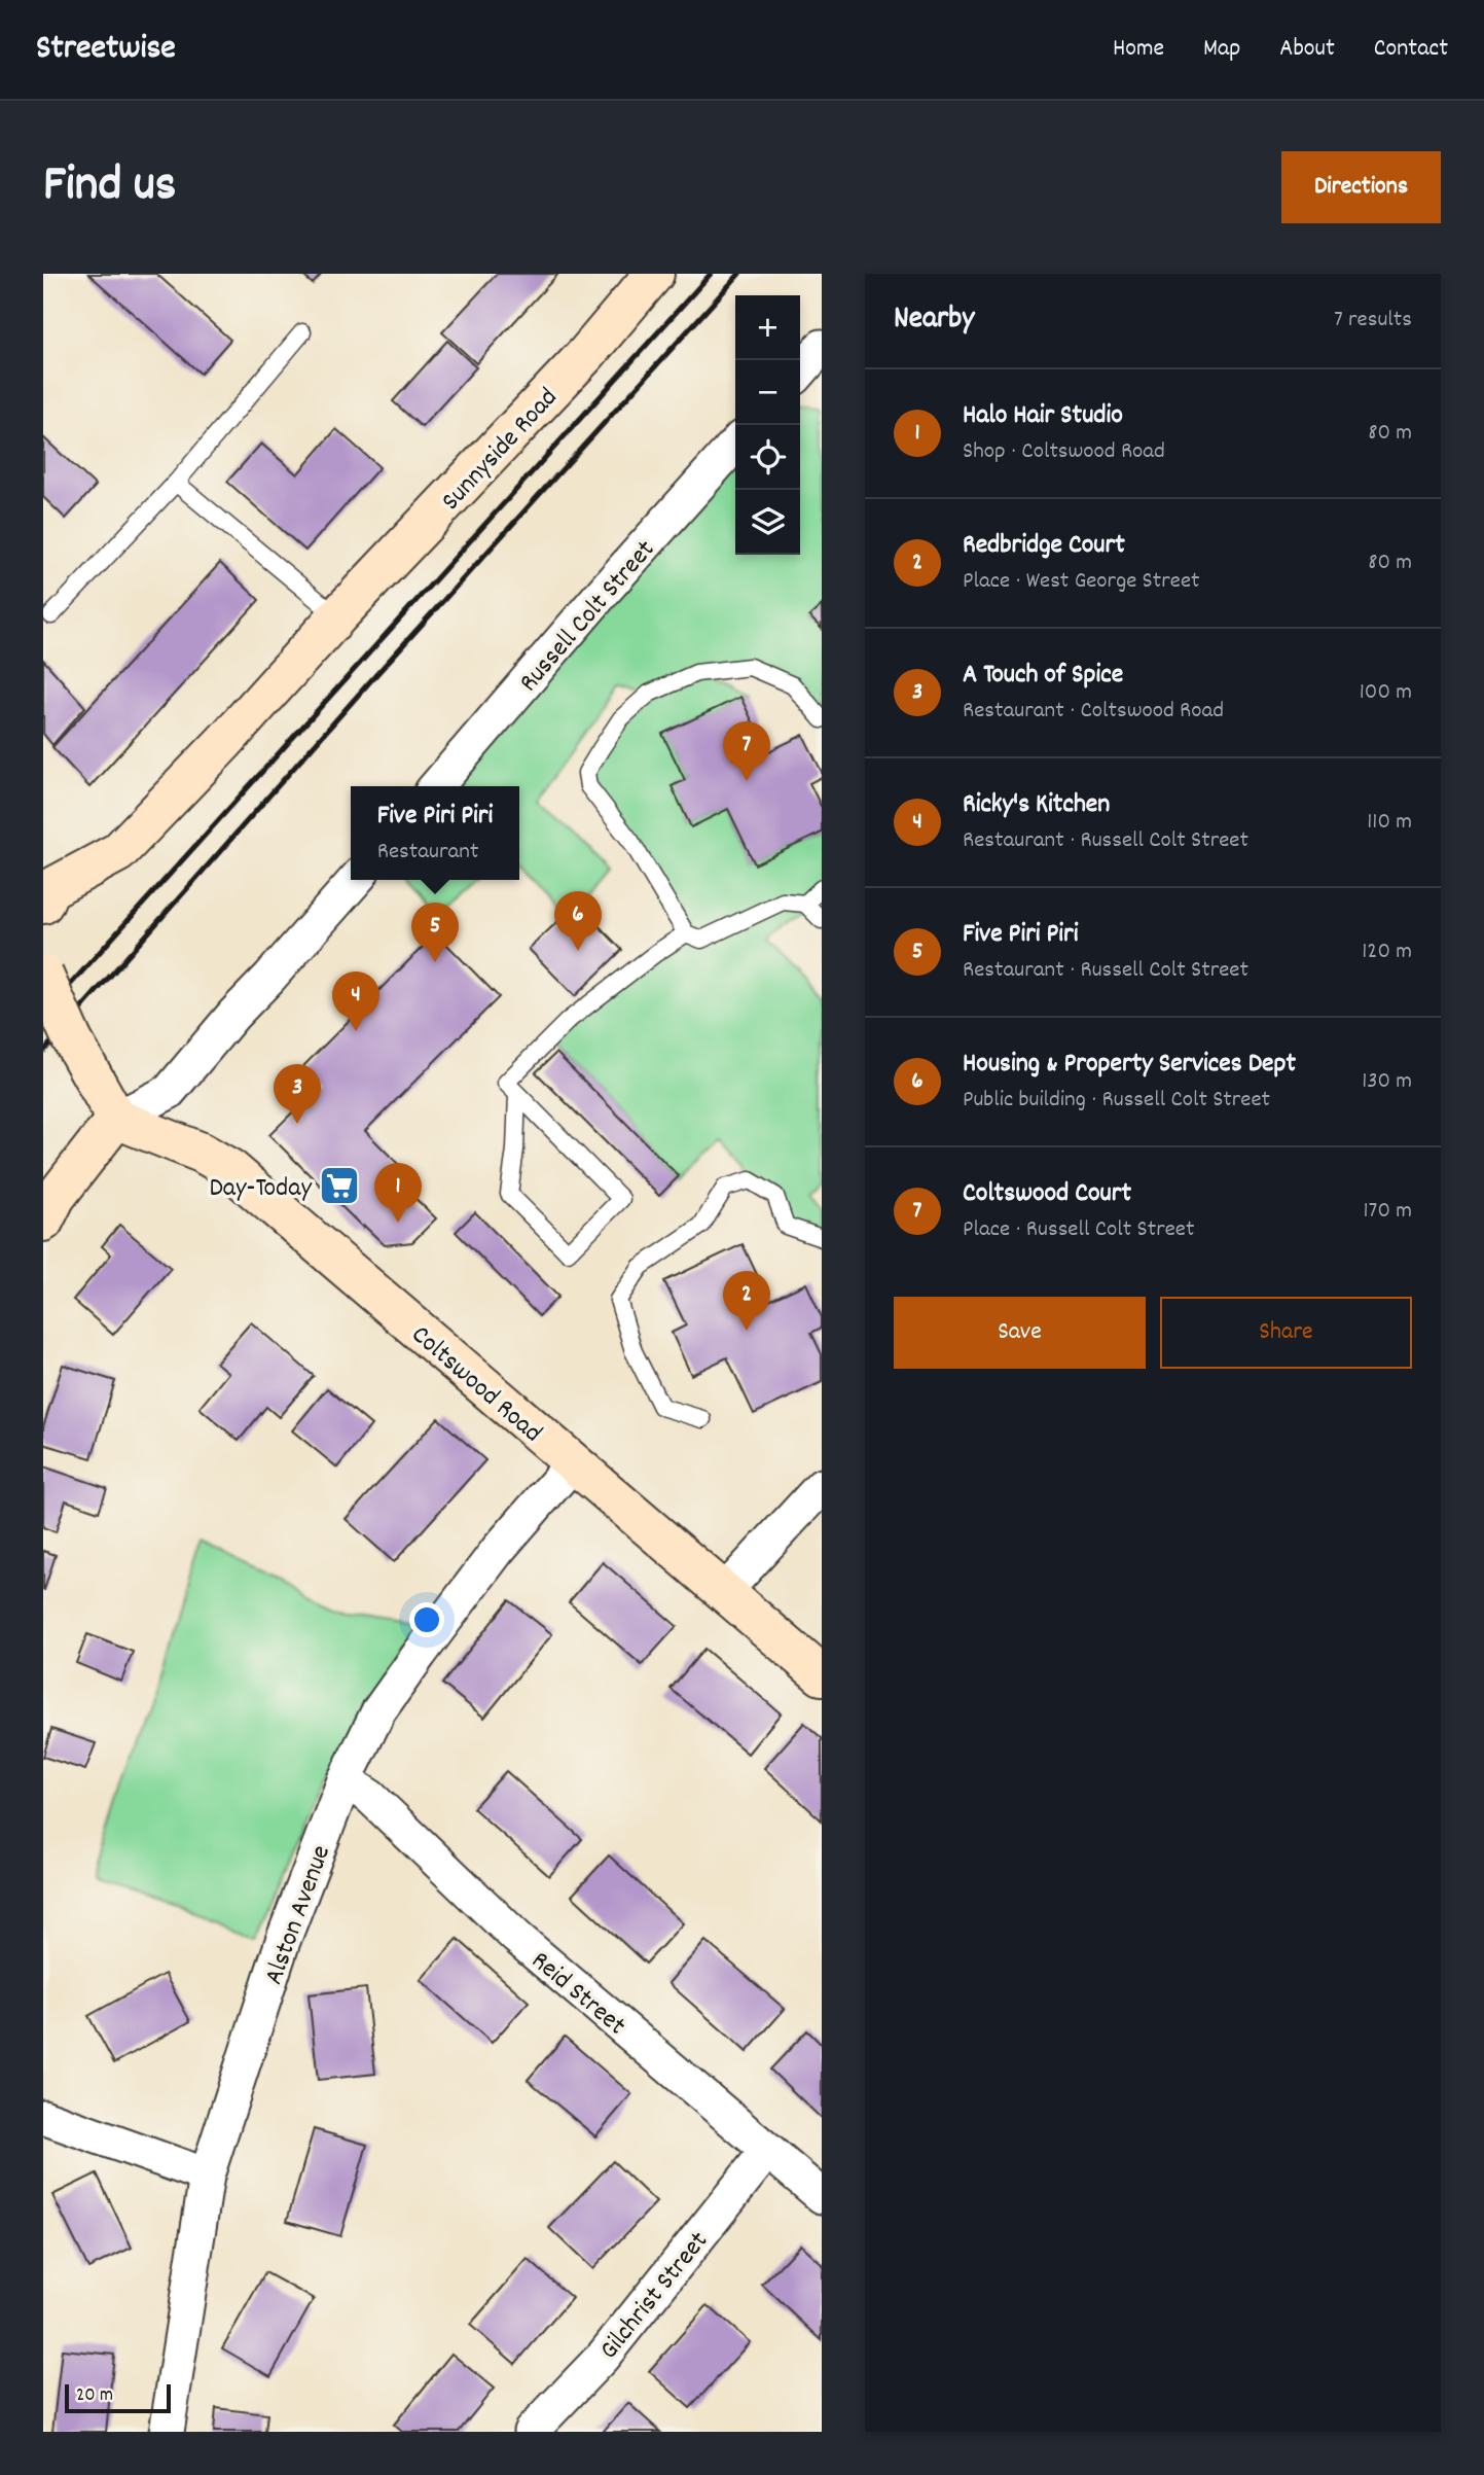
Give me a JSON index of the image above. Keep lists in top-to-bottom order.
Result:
{
  "streets": {
    "main road": ["Sunnyside Road", "Coltswood Road"],
    "street": [
      "Russell Colt Street",
      "Alston Avenue",
      "Reid Street",
      "Gilchrist Street"
    ]
  },
  "crossings": [
    ["Coltswood Road", "Alston Avenue"],
    ["Alston Avenue", "Reid Street"],
    ["Reid Street", "Gilchrist Street"]
  ],
  "places": {
    "supermarket": ["Day-Today"]
  },
  "scale_bar": "20 m",
  "page": {
    "header": "Streetwise",
    "nav": [
      "Home",
      "Map",
      "About",
      "Contact"
    ],
    "title": "Find us",
    "buttons": [
      "Directions",
      ["Save", "Share"]
    ],
    "heading": ["Nearby", "7 results"],
    "map_buttons": ["+", "−"],
    "list": [
      {
        "mark": "1",
        "name": "Halo Hair Studio",
        "note": "Shop · Coltswood Road",
        "value": "80 m"
      },
      {
        "mark": "2",
        "name": "Redbridge Court",
        "note": "Place · West George Street",
        "value": "80 m"
      },
      {
        "mark": "3",
        "name": "A Touch of Spice",
        "note": "Restaurant · Coltswood Road",
        "value": "100 m"
      },
      {
        "mark": "4",
        "name": "Ricky's Kitchen",
        "note": "Restaurant · Russell Colt Street",
        "value": "110 m"
      },
      {
        "mark": "5",
        "name": "Five Piri Piri",
        "note": "Restaurant · Russell Colt Street",
        "value": "120 m"
      },
      {
        "mark": "6",
        "name": "Housing & Property Services Dept",
        "note": "Public building · Russell Colt Street",
        "value": "130 m"
      },
      {
        "mark": "7",
        "name": "Coltswood Court",
        "note": "Place · Russell Colt Street",
        "value": "170 m"
      }
    ],
    "pins": [
      "7",
      "6",
      "5",
      "4",
      "3",
      "1",
      "2"
    ],
    "popup": ["Five Piri Piri", "Restaurant"],
    "scale": "20 m"
  }
}
